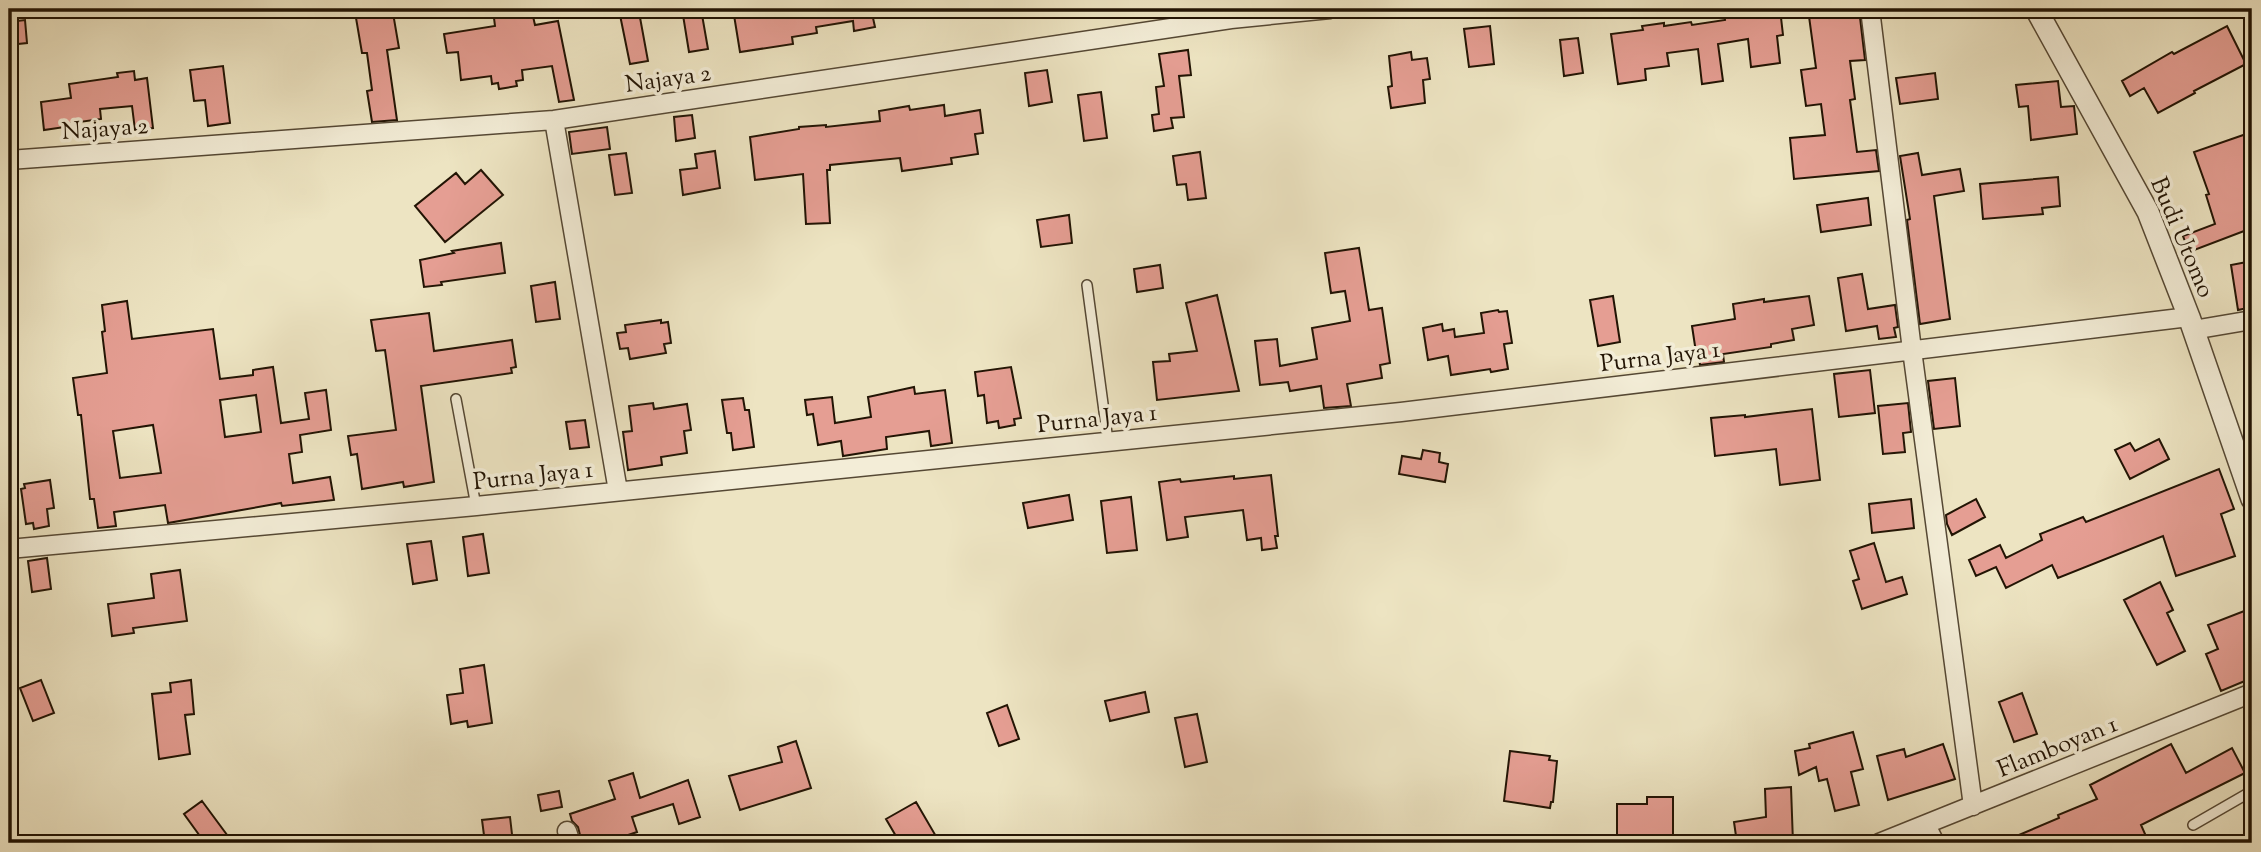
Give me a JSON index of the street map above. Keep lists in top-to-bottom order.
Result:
{
  "streets": {
    "street": [
      "Najaya 2",
      "Budi Utomo",
      "Purna Jaya 1",
      "Flamboyan 1"
    ]
  },
  "crossings": [
    ["Budi Utomo", "Purna Jaya 1"]
  ]
}
